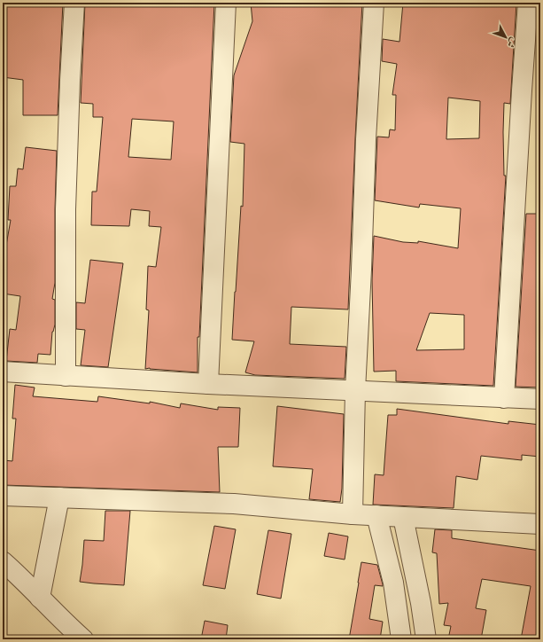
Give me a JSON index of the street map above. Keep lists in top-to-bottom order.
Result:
{
  "north": "bottom right"
}
